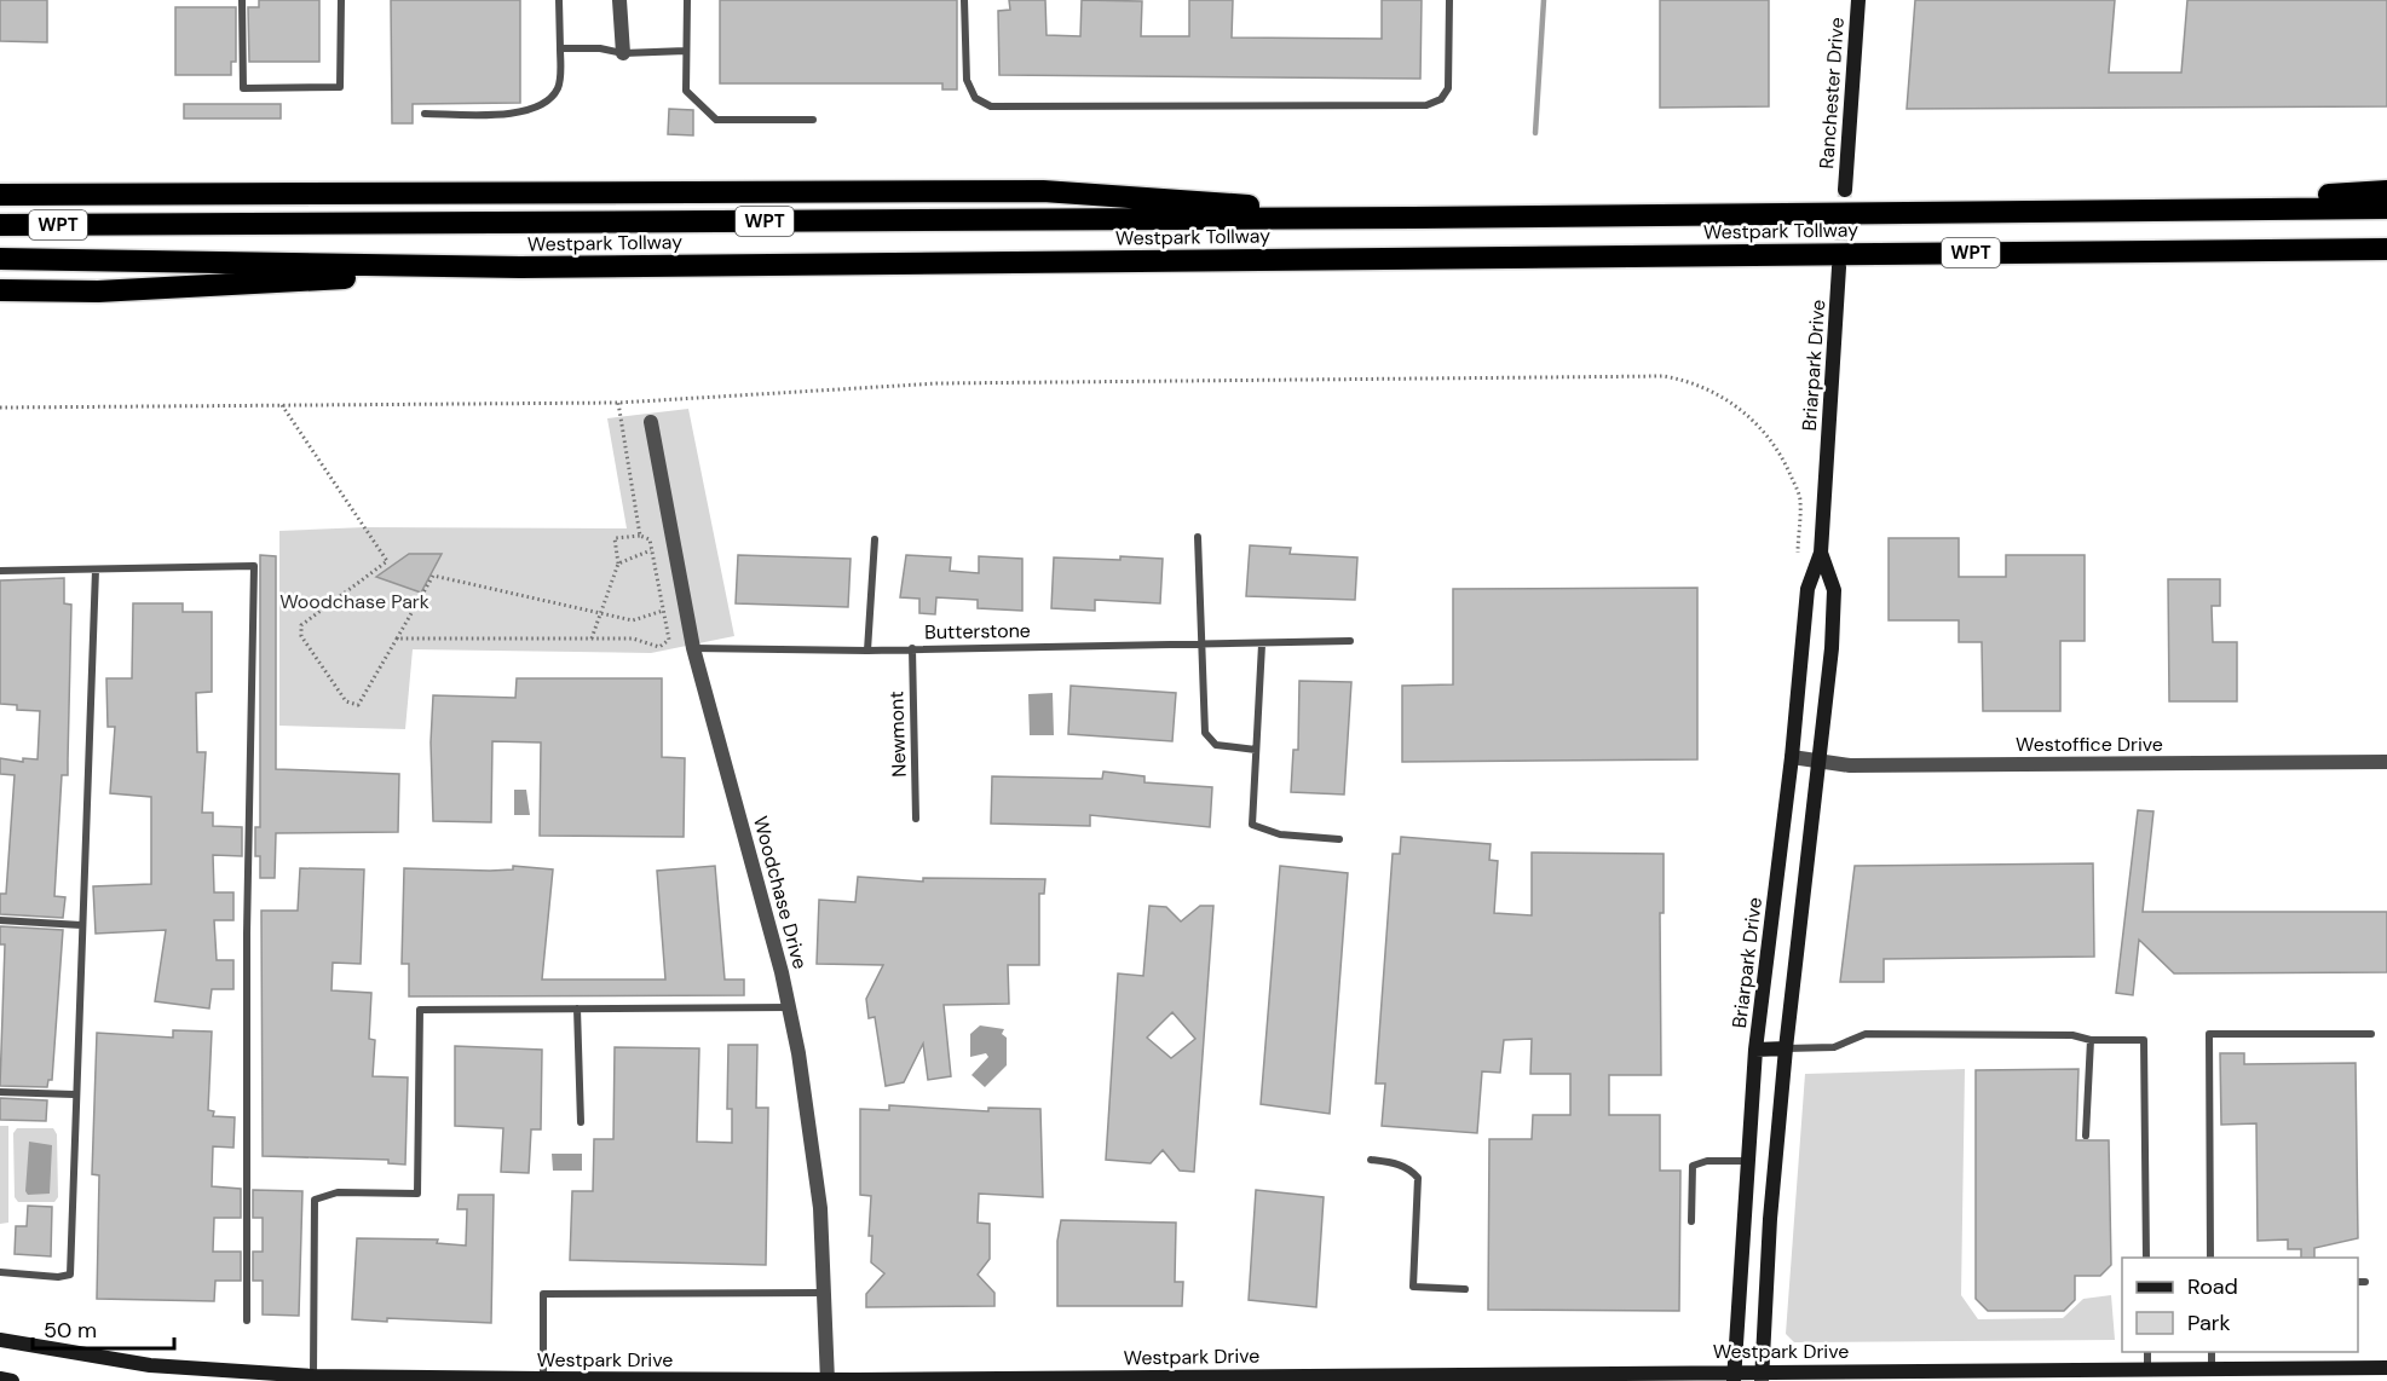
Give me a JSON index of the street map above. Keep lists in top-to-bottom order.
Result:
{
  "streets": {
    "highway": ["WPT", "Westpark Tollway"],
    "main road": ["Ranchester Drive", "Briarpark Drive", "Westpark Drive"],
    "street": ["Westoffice Drive", "Woodchase Drive"],
    "lane": ["Butterstone", "Newmont"]
  },
  "crossings": [
    ["Briarpark Drive", "Westoffice Drive"],
    ["Briarpark Drive", "Westpark Drive"],
    ["Butterstone", "Newmont"],
    ["Butterstone", "Woodchase Drive"],
    ["Woodchase Drive", "Westpark Drive"]
  ],
  "parks": ["Woodchase Park"],
  "legend": ["Road", "Park"],
  "scale_bar": "50 m"
}
